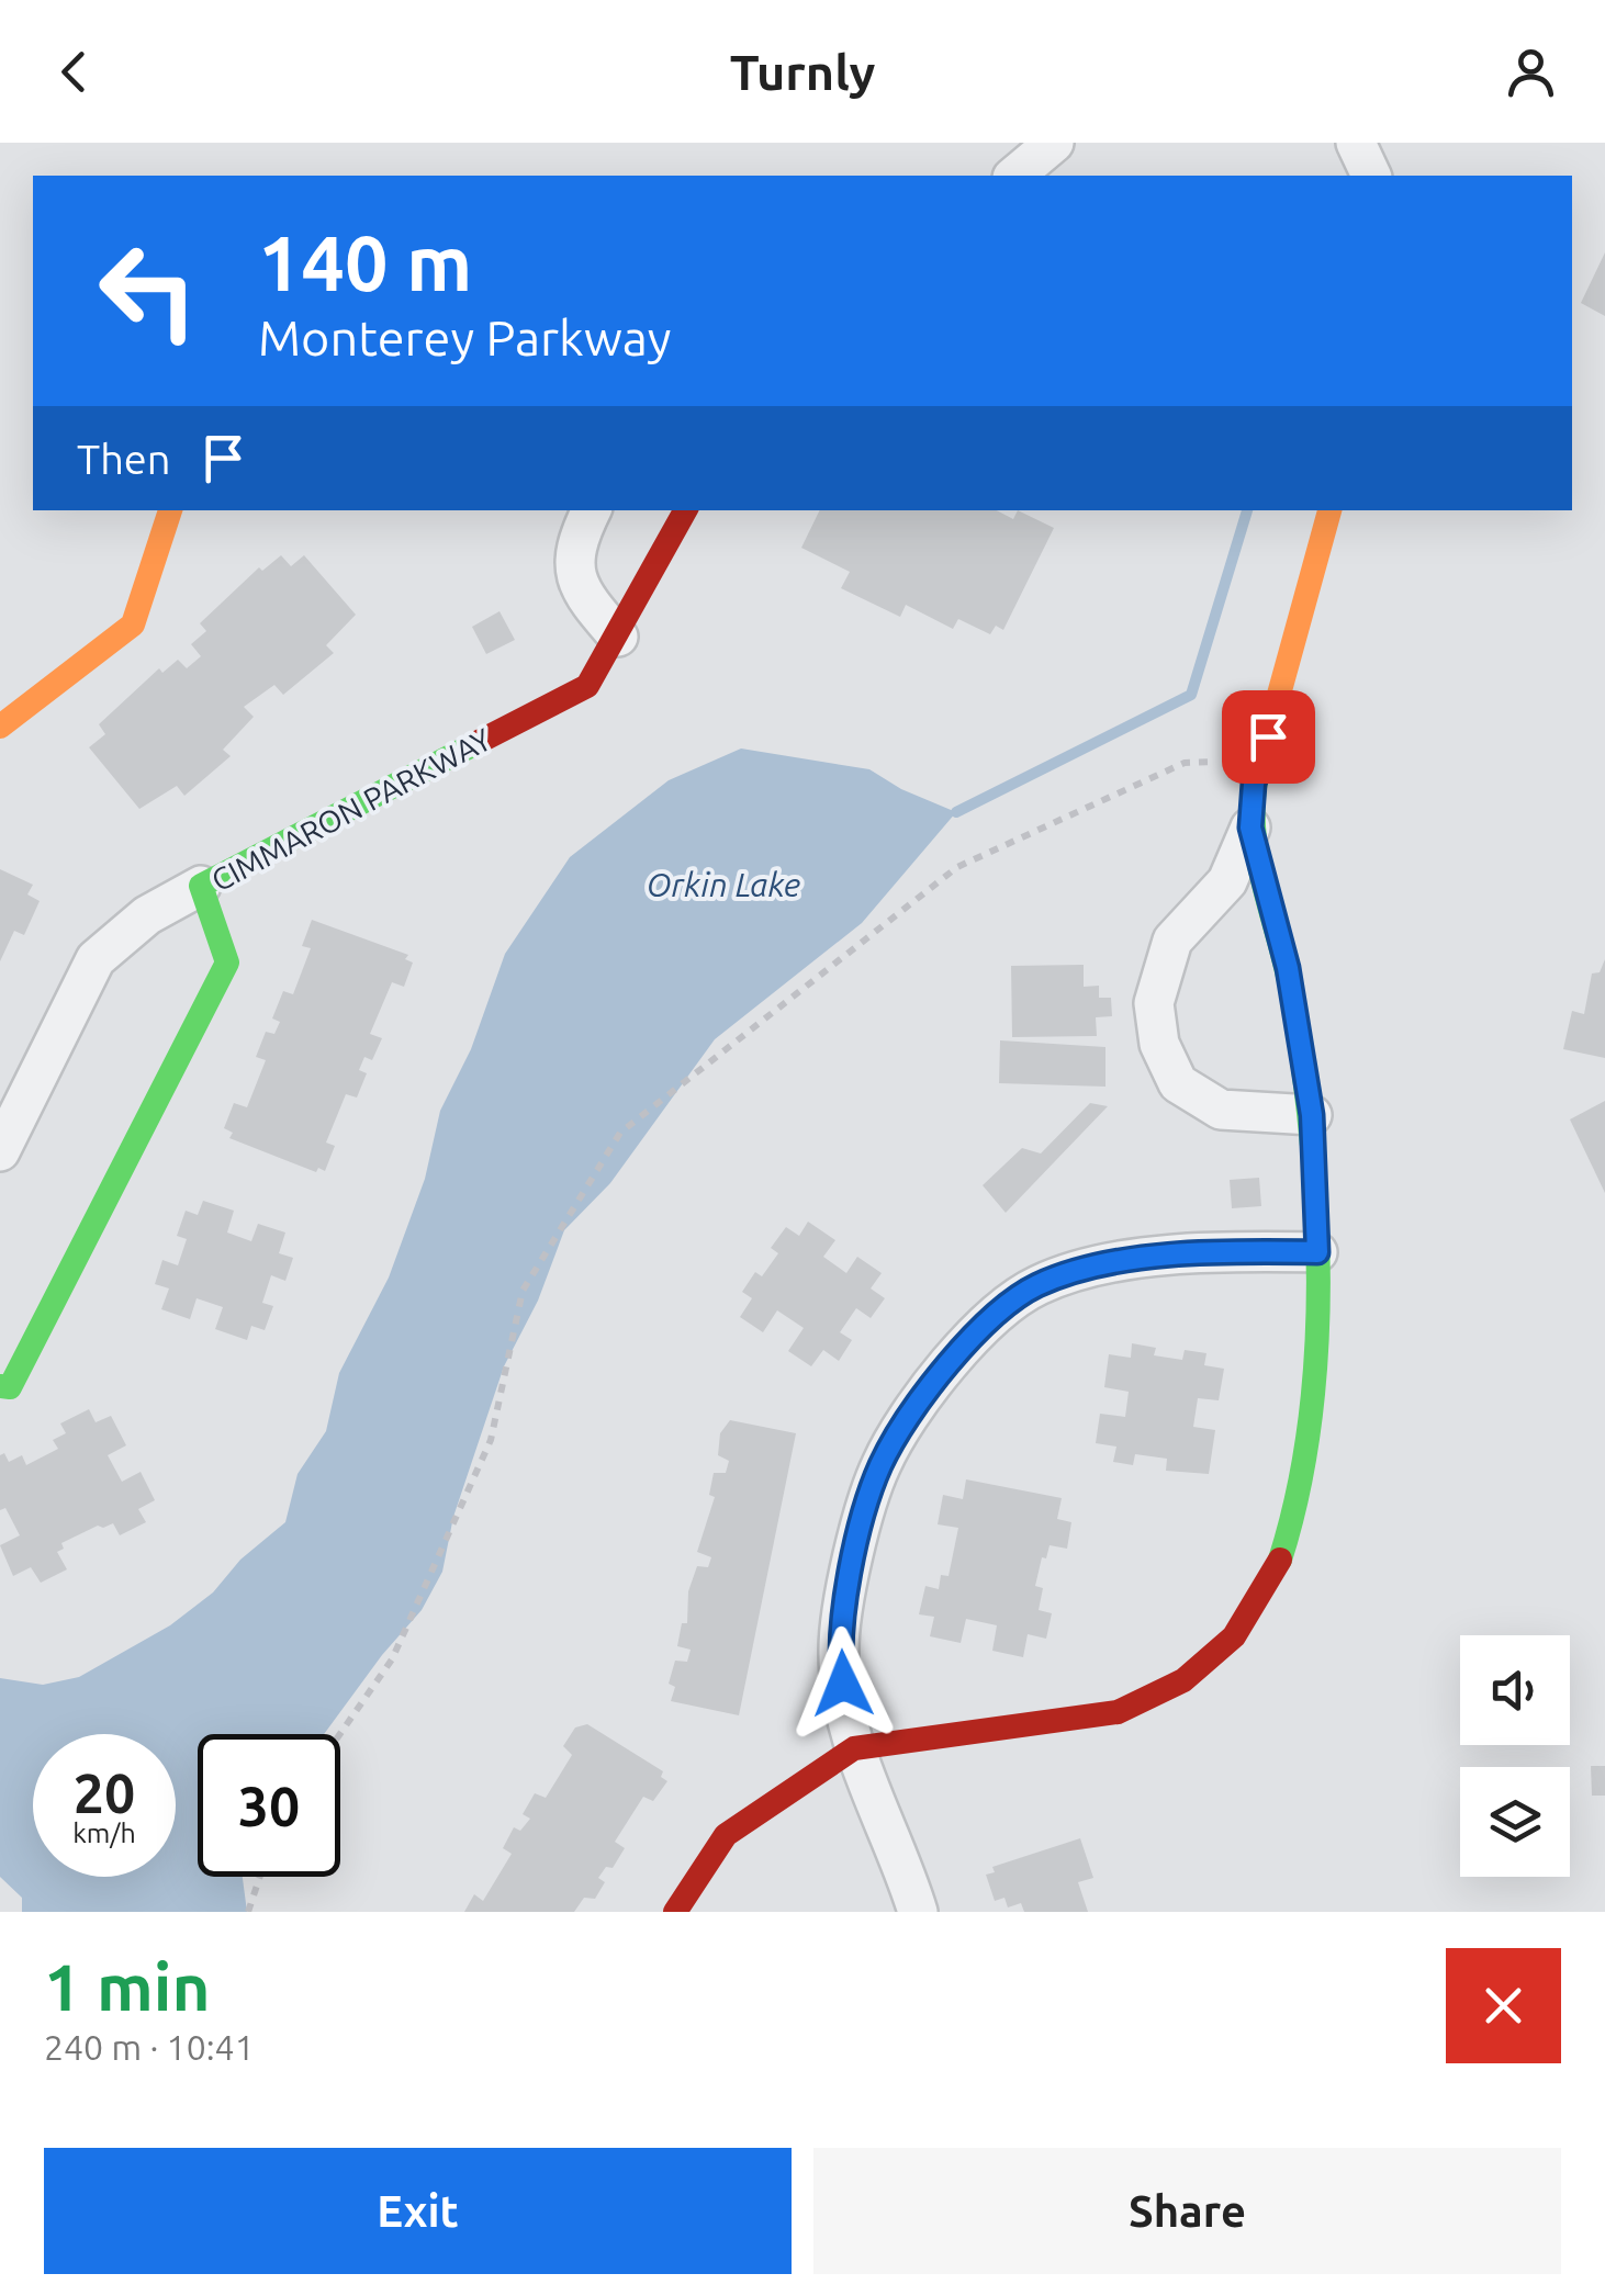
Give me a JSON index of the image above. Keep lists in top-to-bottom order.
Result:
{
  "streets": {
    "street": ["CIMMARON PARKWAY"]
  },
  "water": ["Orkin Lake"],
  "page": {
    "header": "Turnly",
    "turn": ["140 m", "Monterey Parkway"],
    "then": "Then",
    "speed": "20 km/h",
    "limit": "30",
    "heading": ["1 min", "240 m · 10:41"],
    "buttons": ["Exit", "Share"]
  }
}
